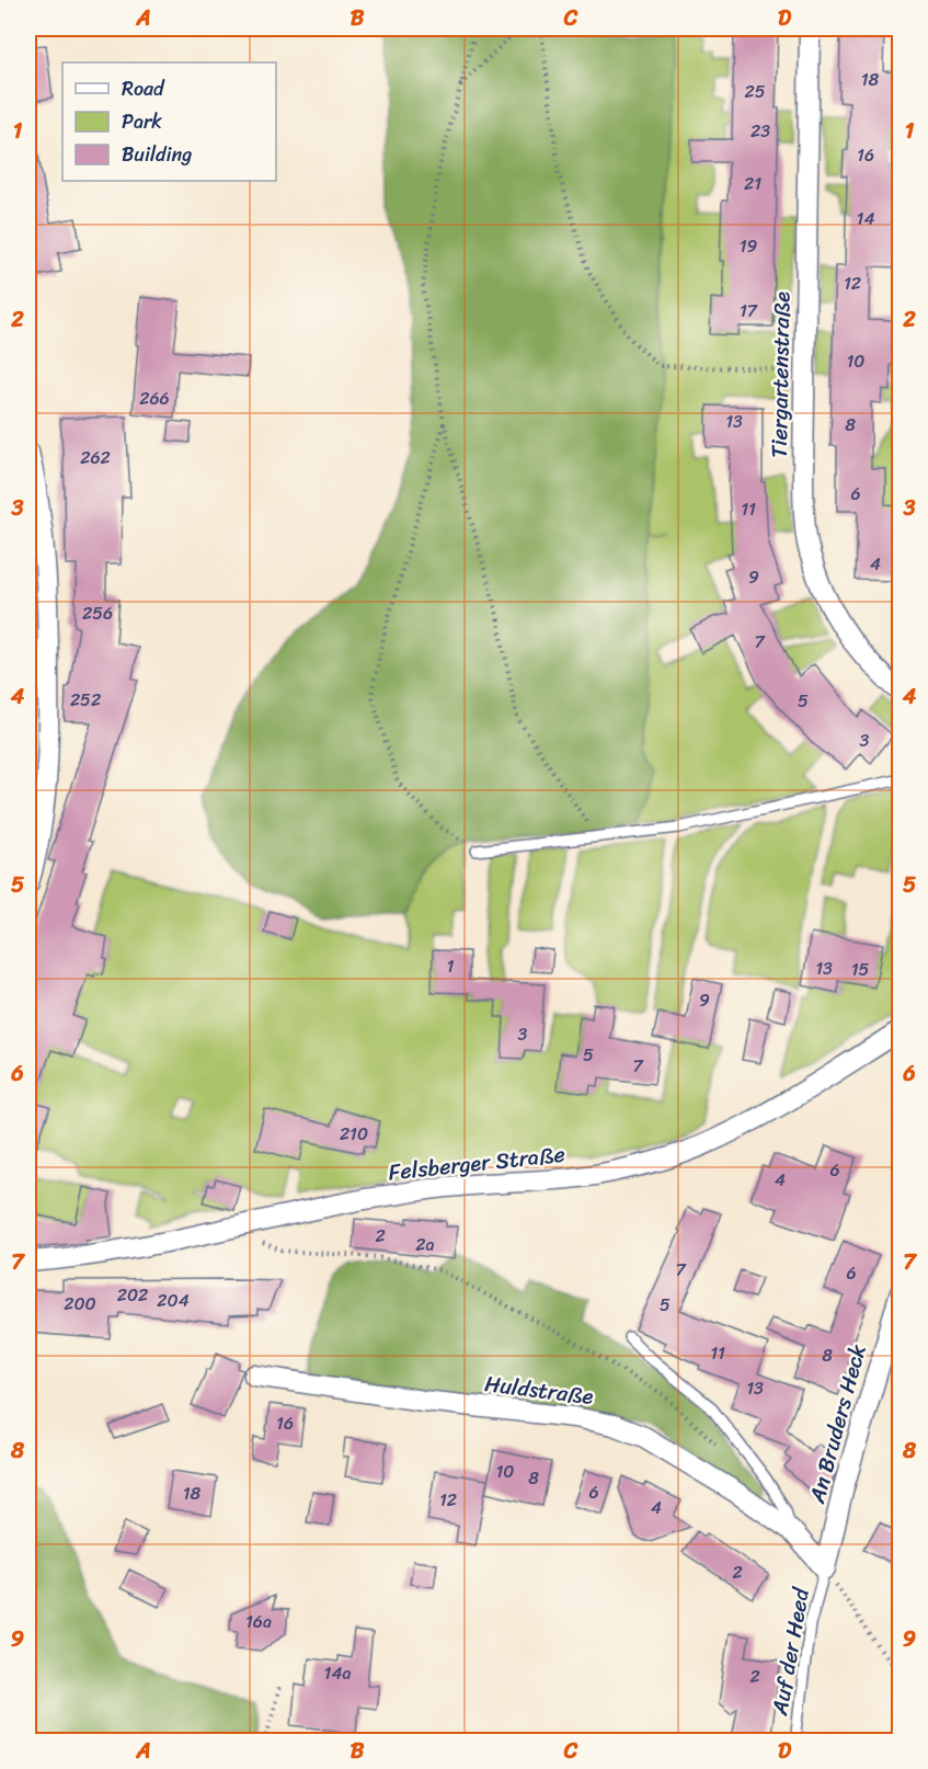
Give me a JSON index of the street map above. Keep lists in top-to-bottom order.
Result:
{
  "streets": {
    "street": [
      "Tiergartenstraße",
      "Felsberger Straße",
      "Huldstraße",
      "An Bruders Heck"
    ],
    "lane": ["Auf der Heed"]
  },
  "crossings": [
    ["Huldstraße", "An Bruders Heck"],
    ["Huldstraße", "Auf der Heed"],
    ["An Bruders Heck", "Auf der Heed"]
  ],
  "house_numbers": [
    "18",
    "25",
    "23",
    "16",
    "21",
    "14",
    "19",
    "12",
    "17",
    "10",
    "266",
    "13",
    "8",
    "262",
    "6",
    "11",
    "4",
    "9",
    "256",
    "7",
    "252",
    "5",
    "3",
    "1",
    "13",
    "15",
    "9",
    "3",
    "5",
    "7",
    "210",
    "6",
    "4",
    "2",
    "2a",
    "7",
    "6",
    "202",
    "204",
    "200",
    "5",
    "11",
    "8",
    "13",
    "16",
    "10",
    "8",
    "6",
    "18",
    "12",
    "4",
    "2",
    "16a",
    "14a",
    "2"
  ],
  "legend": ["Road", "Park", "Building"],
  "grid": {
    "columns": [
      "A",
      "B",
      "C",
      "D"
    ],
    "rows": [
      "1",
      "2",
      "3",
      "4",
      "5",
      "6",
      "7",
      "8",
      "9"
    ]
  }
}
